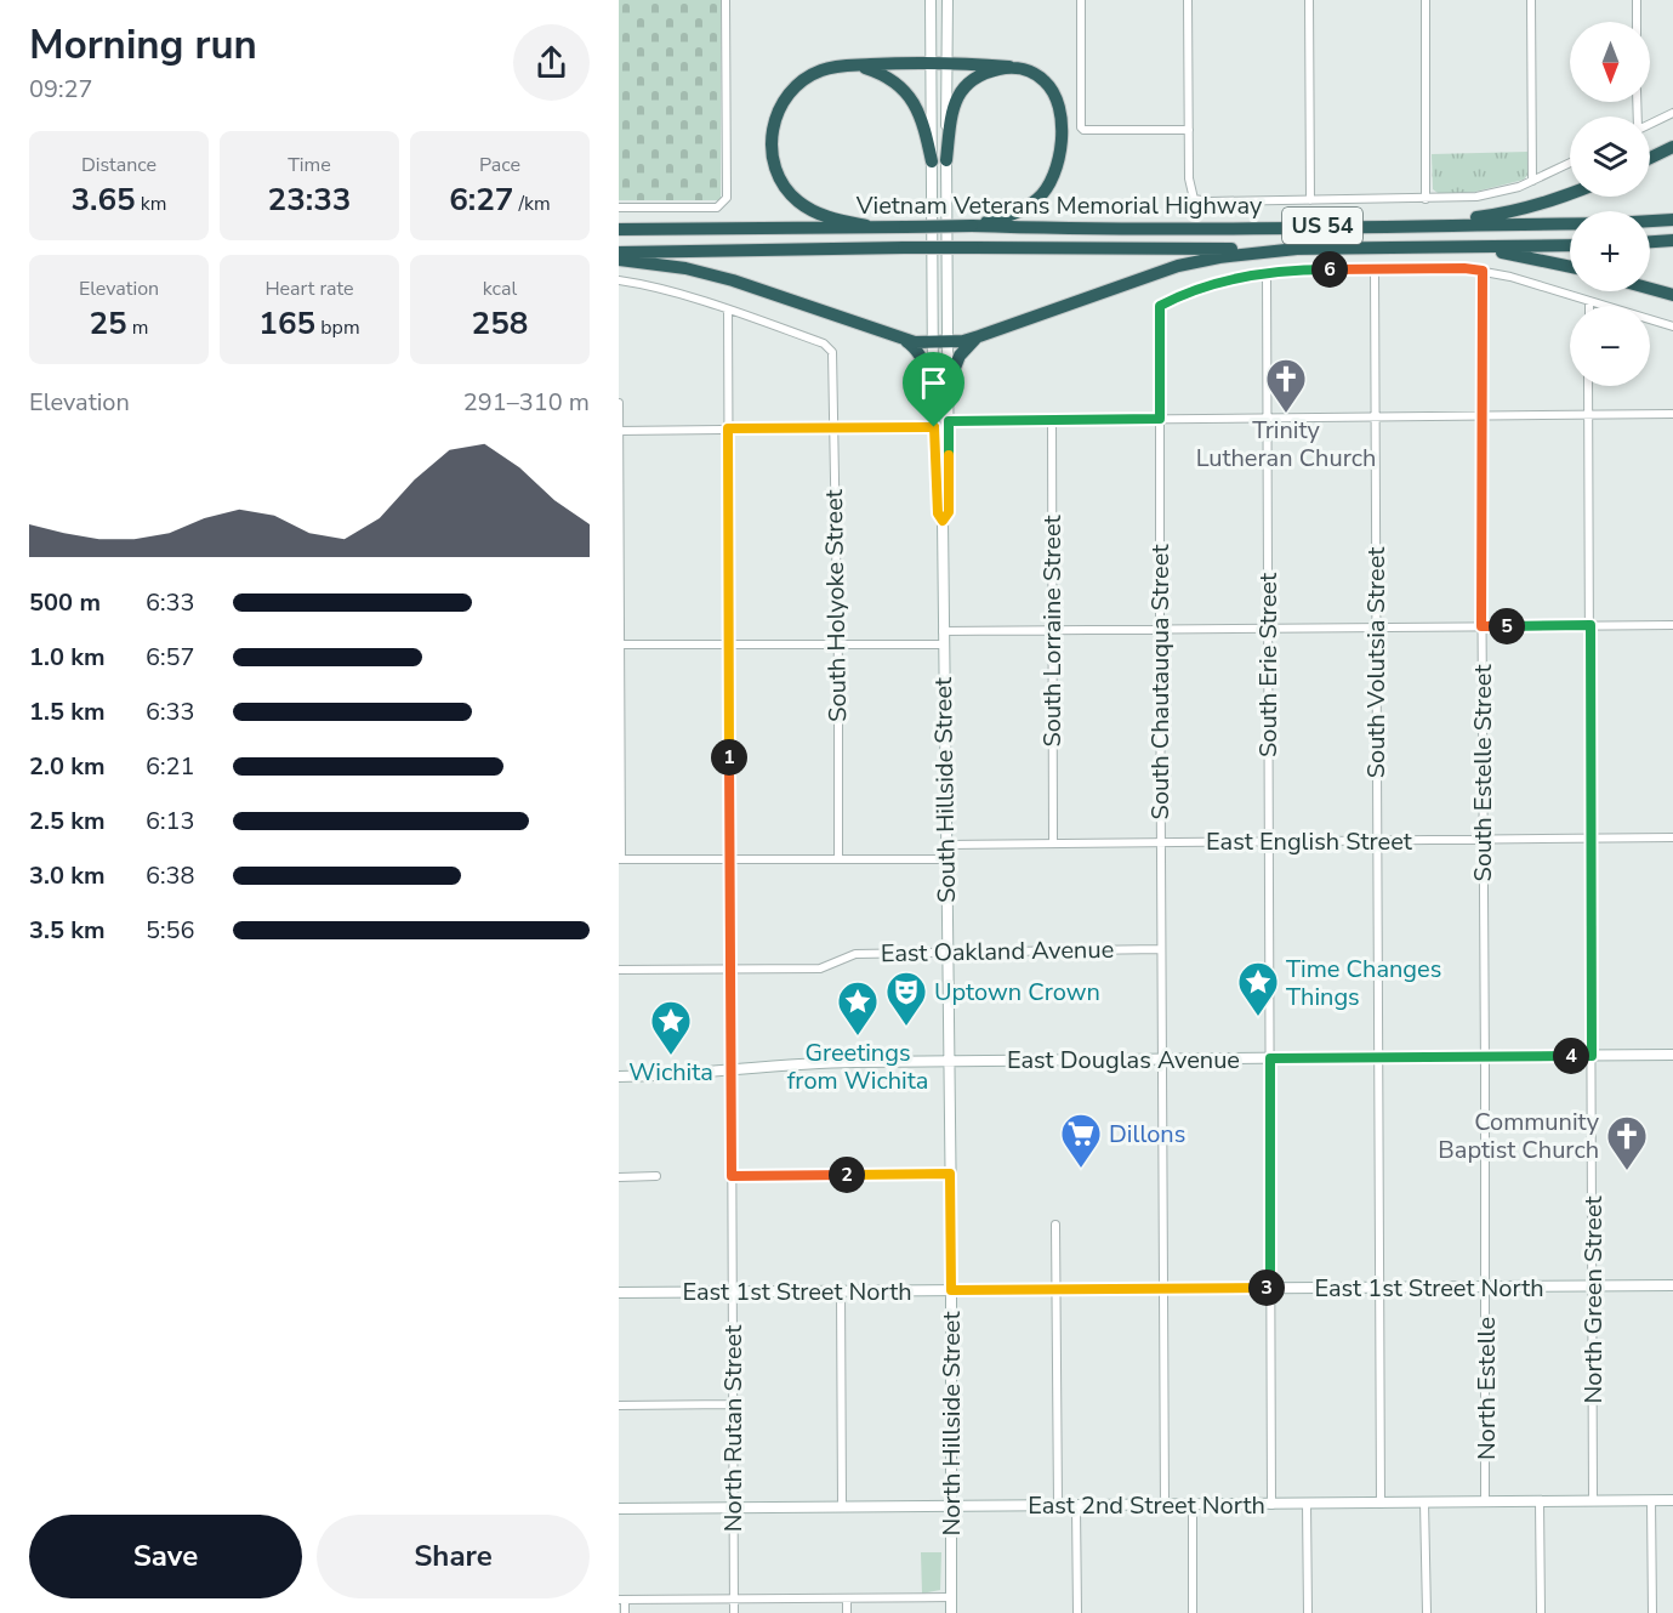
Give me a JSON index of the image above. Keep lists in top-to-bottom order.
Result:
{
  "streets": {
    "highway": ["Vietnam Veterans Memorial Highway", "US 54"],
    "main road": [
      "South Hillside Street",
      "East Douglas Avenue",
      "East 1st Street North",
      "North Hillside Street",
      "East 2nd Street North"
    ],
    "street": [
      "South Holyoke Street",
      "South Lorraine Street",
      "South Volutsia Street",
      "South Erie Street",
      "South Chautauqua Street",
      "South Estelle Street",
      "East English Street",
      "East Oakland Avenue",
      "North Green Street",
      "North Estelle",
      "North Rutan Street"
    ]
  },
  "crossings": [
    ["South Holyoke Street", "North Rutan Street"],
    ["South Lorraine Street", "East English Street"],
    ["South Volutsia Street", "East English Street"],
    ["South Volutsia Street", "East Douglas Avenue"],
    ["South Volutsia Street", "East 1st Street North"],
    ["South Volutsia Street", "East 2nd Street North"],
    ["South Erie Street", "South Chautauqua Street"],
    ["South Erie Street", "East English Street"],
    ["South Erie Street", "East Douglas Avenue"],
    ["South Erie Street", "East 1st Street North"],
    ["South Erie Street", "East 2nd Street North"],
    ["South Chautauqua Street", "East English Street"],
    ["South Chautauqua Street", "East Oakland Avenue"],
    ["South Chautauqua Street", "East Douglas Avenue"],
    ["South Chautauqua Street", "East 1st Street North"],
    ["South Chautauqua Street", "East 2nd Street North"],
    ["South Estelle Street", "East English Street"],
    ["South Estelle Street", "East Douglas Avenue"],
    ["South Estelle Street", "North Estelle"],
    ["South Hillside Street", "East English Street"],
    ["South Hillside Street", "East Oakland Avenue"],
    ["South Hillside Street", "East Douglas Avenue"],
    ["South Hillside Street", "North Hillside Street"],
    ["East English Street", "North Green Street"],
    ["East Oakland Avenue", "North Rutan Street"],
    ["East Douglas Avenue", "North Green Street"],
    ["East Douglas Avenue", "North Estelle"],
    ["East Douglas Avenue", "North Hillside Street"],
    ["East Douglas Avenue", "North Rutan Street"],
    ["East 1st Street North", "North Green Street"],
    ["East 1st Street North", "North Estelle"],
    ["East 1st Street North", "North Hillside Street"],
    ["East 1st Street North", "North Rutan Street"],
    ["North Green Street", "East 2nd Street North"],
    ["North Estelle", "East 2nd Street North"],
    ["North Hillside Street", "East 2nd Street North"],
    ["North Rutan Street", "East 2nd Street North"]
  ],
  "places": {
    "church": ["Trinity Lutheran Church", "Community Baptist Church"],
    "place": ["Time Changes Things", "Greetings from Wichita", "Wichita"],
    "theatre": ["Uptown Crown"],
    "supermarket": ["Dillons"]
  },
  "north": "bottom",
  "page": {
    "heading": ["Morning run", "09:27"],
    "map_buttons": ["+", "−"],
    "stats": [
      ["Distance", "3.65 km"],
      ["Time", "23:33"],
      ["Pace", "6:27 /km"],
      ["Elevation", "25 m"],
      ["Heart rate", "165 bpm"],
      ["kcal", "258"]
    ],
    "pins": [
      "6",
      "5",
      "1",
      "4",
      "2",
      "3"
    ],
    "chart": ["Elevation", "291–310 m"],
    "list": [
      {
        "name": "500 m",
        "note": "6:33"
      },
      {
        "name": "1.0 km",
        "note": "6:57"
      },
      {
        "name": "1.5 km",
        "note": "6:33"
      },
      {
        "name": "2.0 km",
        "note": "6:21"
      },
      {
        "name": "2.5 km",
        "note": "6:13"
      },
      {
        "name": "3.0 km",
        "note": "6:38"
      },
      {
        "name": "3.5 km",
        "note": "5:56"
      }
    ],
    "buttons": ["Save", "Share"]
  }
}
